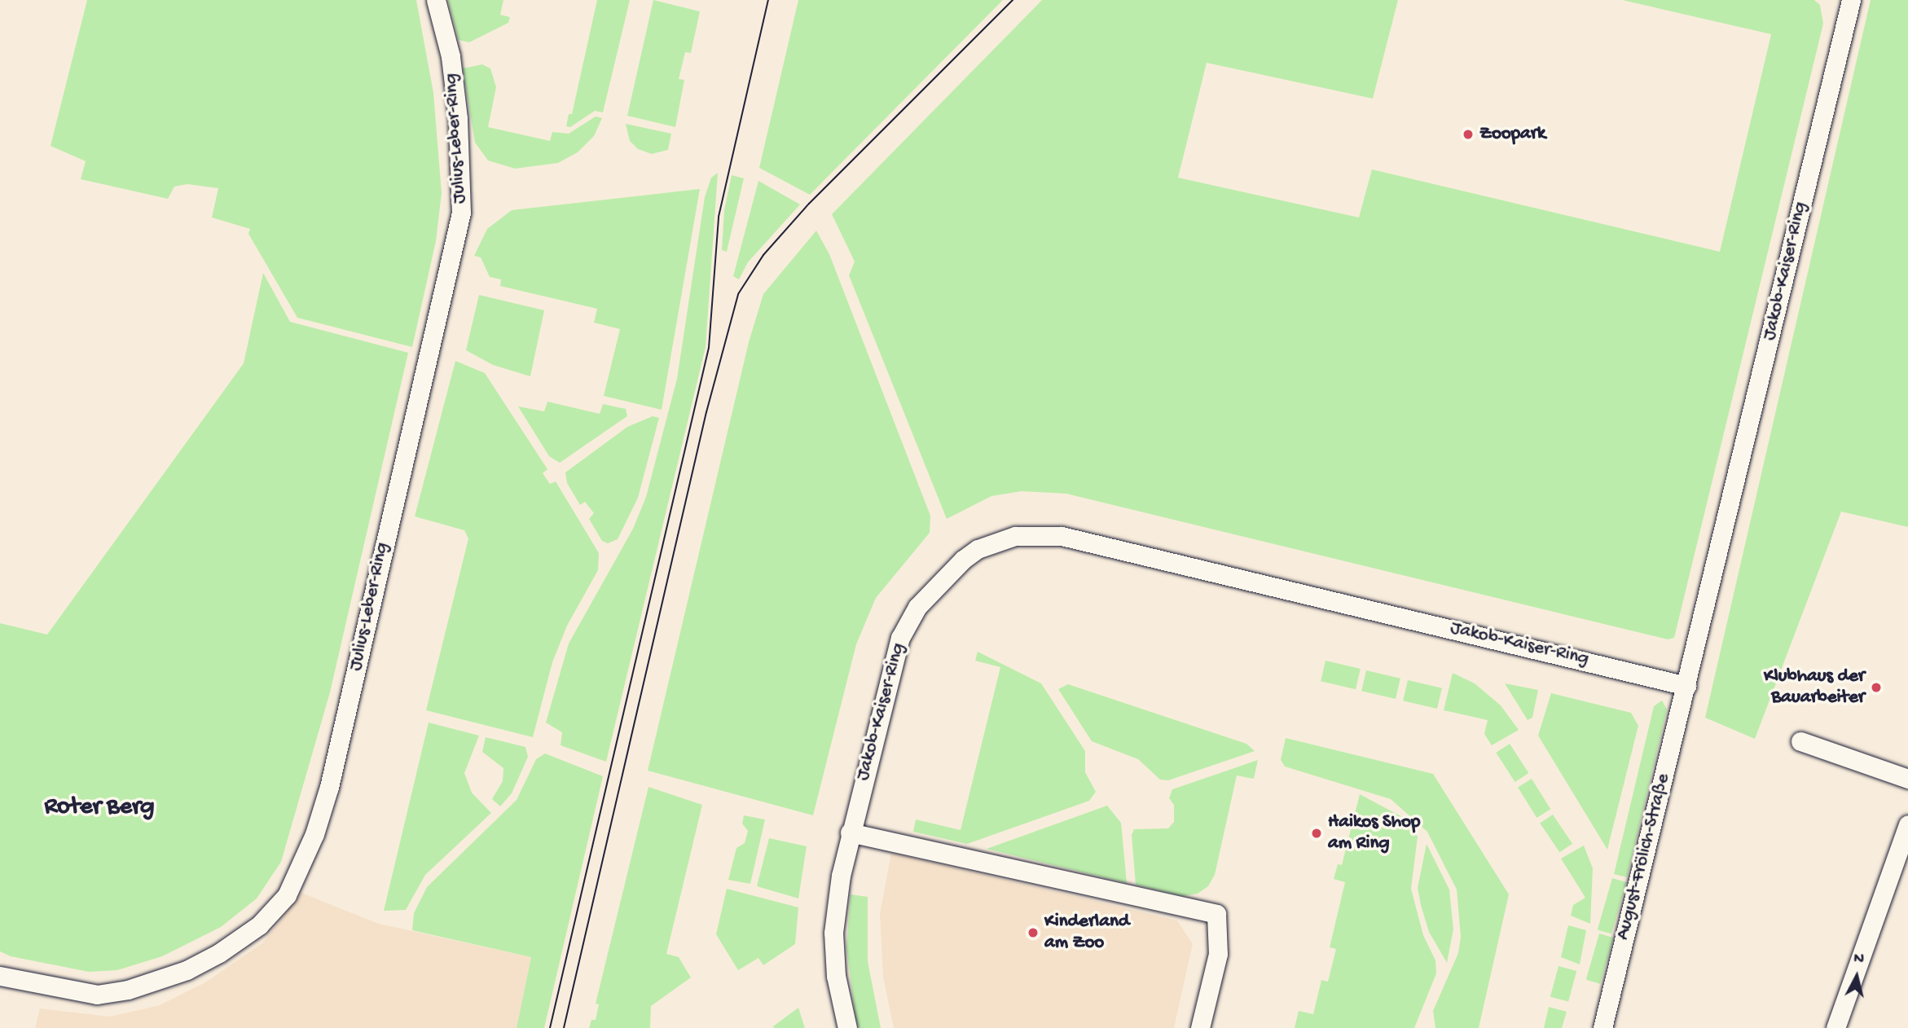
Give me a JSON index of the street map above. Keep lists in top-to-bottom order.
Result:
{
  "streets": {
    "street": ["Julius-Leber-Ring", "Jakob-Kaiser-Ring", "August-Frölich-Straße"]
  },
  "crossings": [
    ["Jakob-Kaiser-Ring", "August-Frölich-Straße"]
  ],
  "districts": ["Roter Berg"],
  "places": [
    "Zoopark",
    "Klubhaus der Bauarbeiter",
    "Haikos Shop am Ring",
    "Kinderland am Zoo"
  ],
  "north": "top"
}
